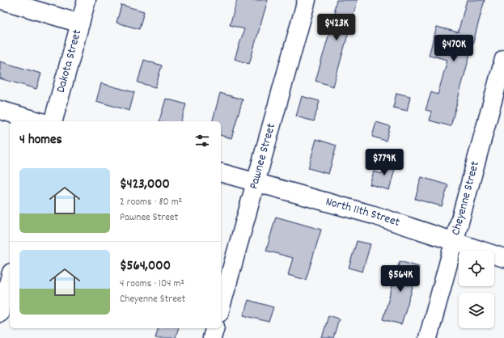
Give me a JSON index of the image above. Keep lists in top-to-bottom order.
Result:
{
  "streets": {
    "street": [
      "Dakota Street",
      "Pawnee Street",
      "Cheyenne Street",
      "North 11th Street"
    ]
  },
  "crossings": [
    ["Pawnee Street", "North 11th Street"],
    ["Cheyenne Street", "North 11th Street"]
  ],
  "page": {
    "price": [
      "$423K",
      "$470K",
      "$779K",
      "$564K"
    ],
    "heading": "4 homes",
    "list": [
      {
        "name": "$423,000",
        "note": "2 rooms · 80 m² · Pawnee Street"
      },
      {
        "name": "$564,000",
        "note": "4 rooms · 104 m² · Cheyenne Street"
      }
    ]
  }
}
